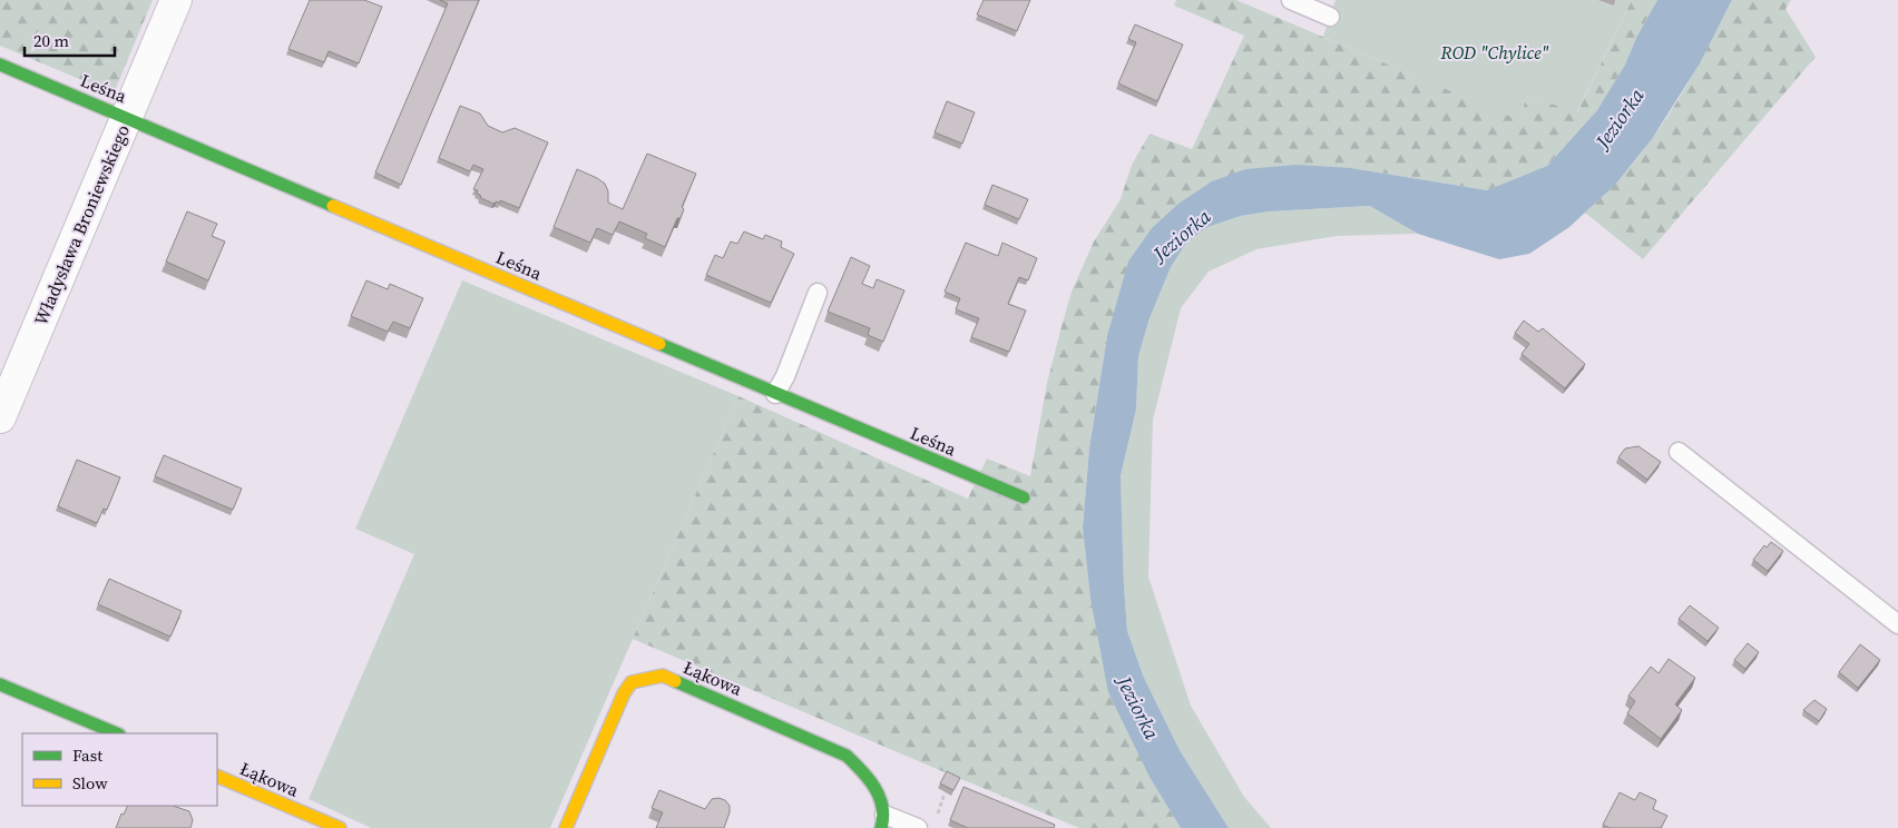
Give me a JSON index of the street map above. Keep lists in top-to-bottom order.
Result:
{
  "streets": {
    "street": ["Leśna", "Władysława Broniewskiego", "Łąkowa"]
  },
  "crossings": [
    ["Leśna", "Władysława Broniewskiego"]
  ],
  "water": ["Jeziorka"],
  "parks": ["ROD \"Chylice\""],
  "legend": ["Fast", "Slow"],
  "scale_bar": "20 m"
}
